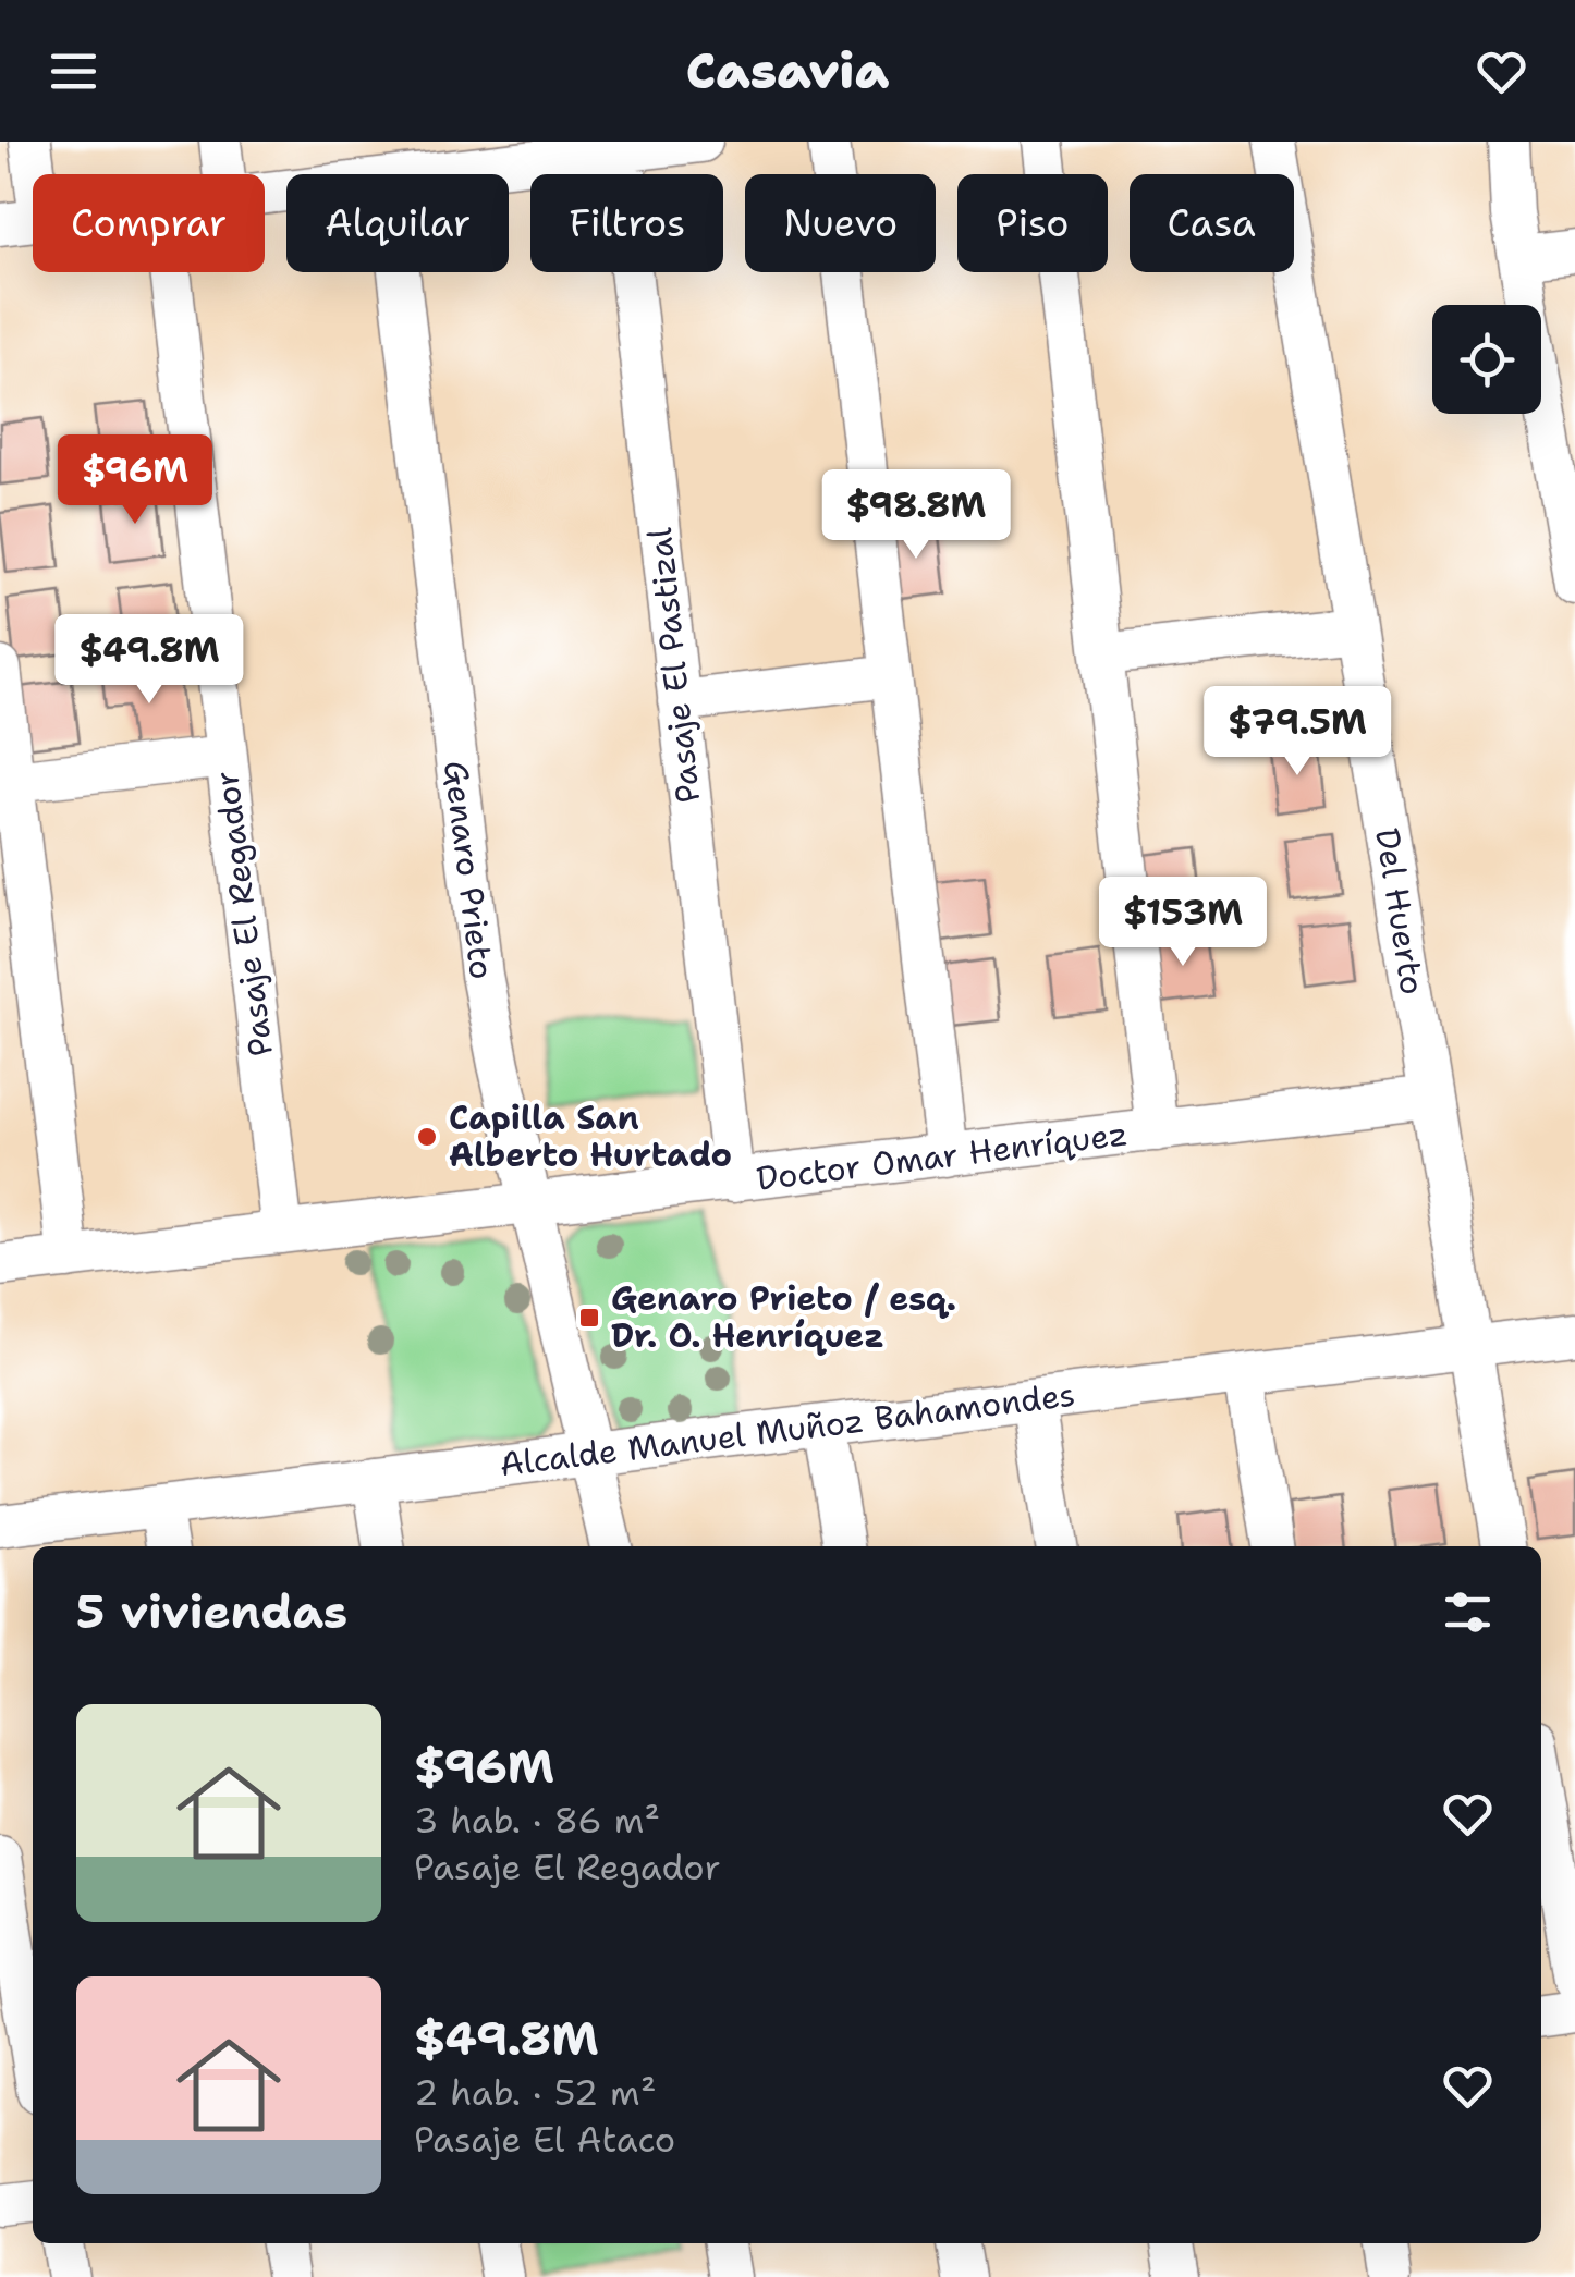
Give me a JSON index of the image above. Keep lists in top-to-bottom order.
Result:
{
  "streets": {
    "street": [
      "Pasaje El Pastizal",
      "Genaro Prieto",
      "Del Huerto",
      "Pasaje El Regador",
      "Doctor Omar Henríquez",
      "Alcalde Manuel Muñoz Bahamondes"
    ]
  },
  "crossings": [
    ["Pasaje El Pastizal", "Doctor Omar Henríquez"],
    ["Genaro Prieto", "Doctor Omar Henríquez"],
    ["Genaro Prieto", "Alcalde Manuel Muñoz Bahamondes"],
    ["Del Huerto", "Doctor Omar Henríquez"],
    ["Del Huerto", "Alcalde Manuel Muñoz Bahamondes"],
    ["Pasaje El Regador", "Doctor Omar Henríquez"]
  ],
  "places": {
    "other": ["Capilla San Alberto Hurtado"],
    "transit": ["Genaro Prieto / esq. Dr. O. Henríquez"]
  },
  "page": {
    "header": "Casavia",
    "chip": [
      "Comprar",
      "Alquilar",
      "Filtros",
      "Nuevo",
      "Piso",
      "Casa"
    ],
    "price": [
      "$96M",
      "$98.8M",
      "$49.8M",
      "$79.5M",
      "$153M"
    ],
    "heading": "5 viviendas",
    "list": [
      {
        "name": "$96M",
        "note": "3 hab. · 86 m² · Pasaje El Regador"
      },
      {
        "name": "$49.8M",
        "note": "2 hab. · 52 m² · Pasaje El Ataco"
      }
    ]
  }
}
